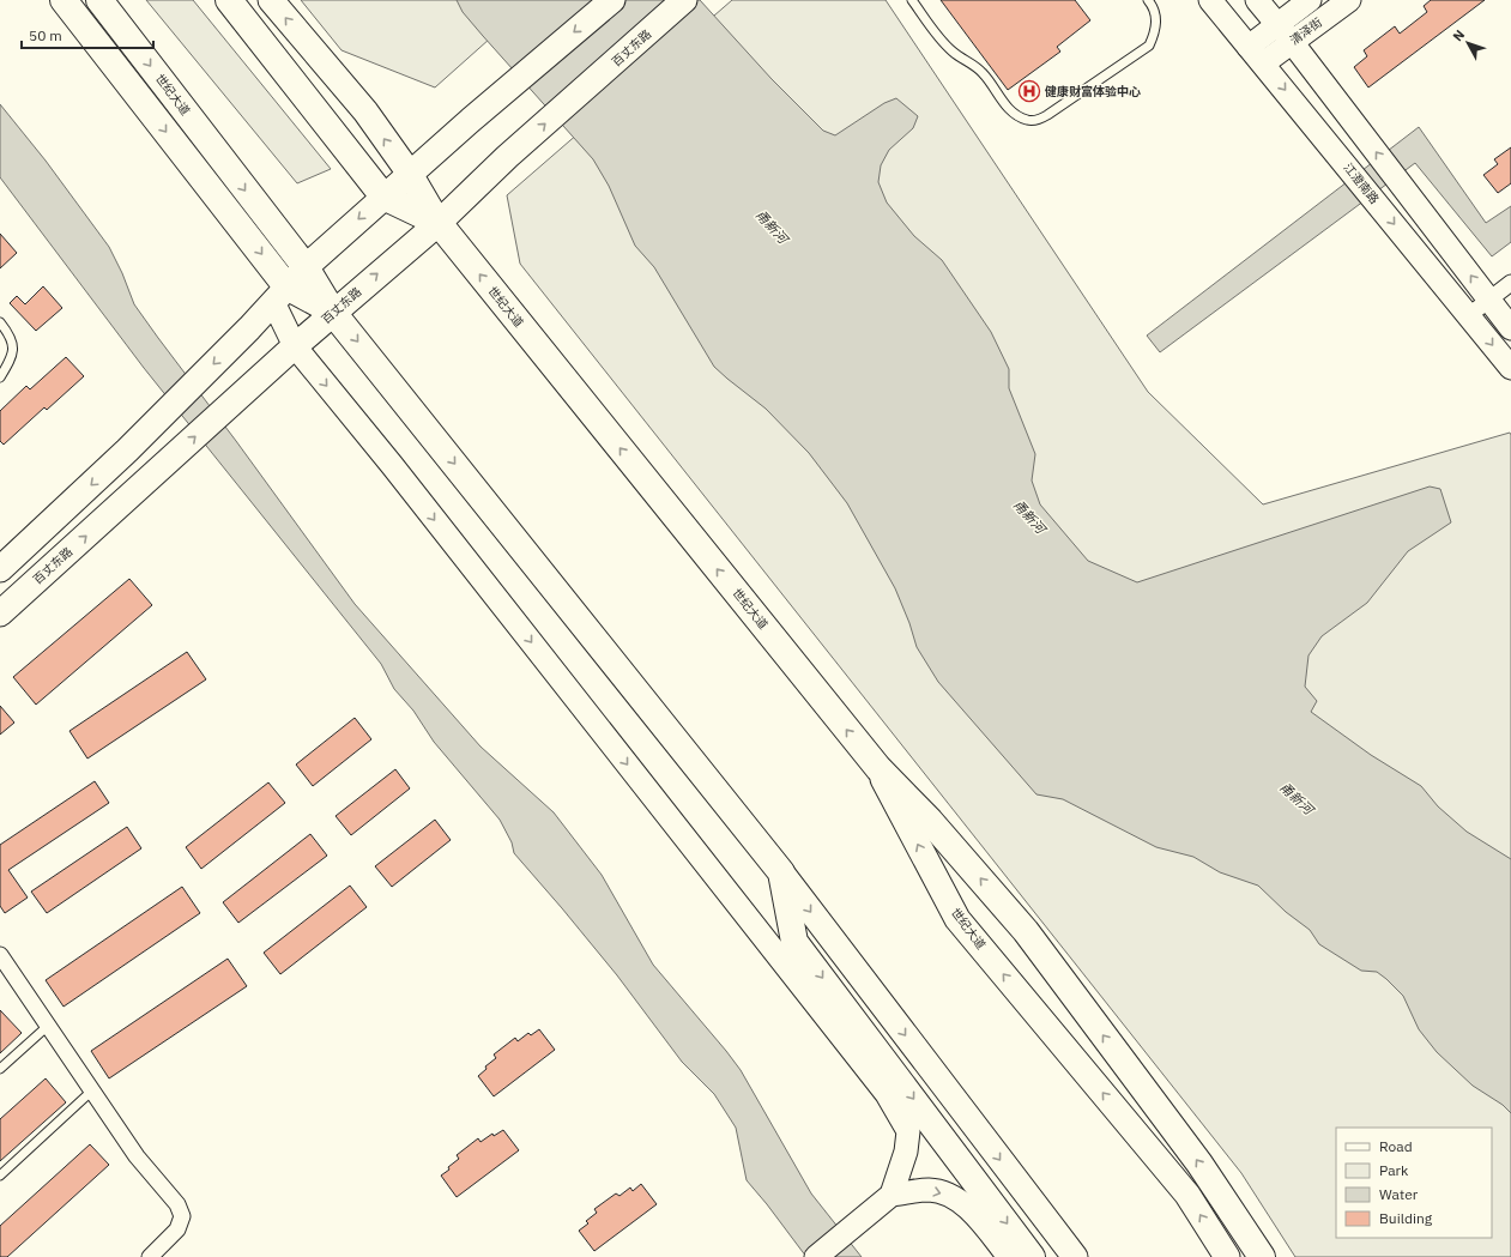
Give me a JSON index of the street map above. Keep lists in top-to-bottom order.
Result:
{
  "streets": {
    "highway": ["世纪大道"],
    "main road": ["百丈东路"],
    "street": ["清泽街", "江澄南路"]
  },
  "crossings": [
    ["清泽街", "江澄南路"],
    ["百丈东路", "世纪大道"]
  ],
  "water": ["甬新河"],
  "places": {
    "hospital": ["健康财富体验中心"]
  },
  "legend": [
    "Road",
    "Park",
    "Water",
    "Building"
  ],
  "scale_bar": "50 m",
  "north": "top left"
}
